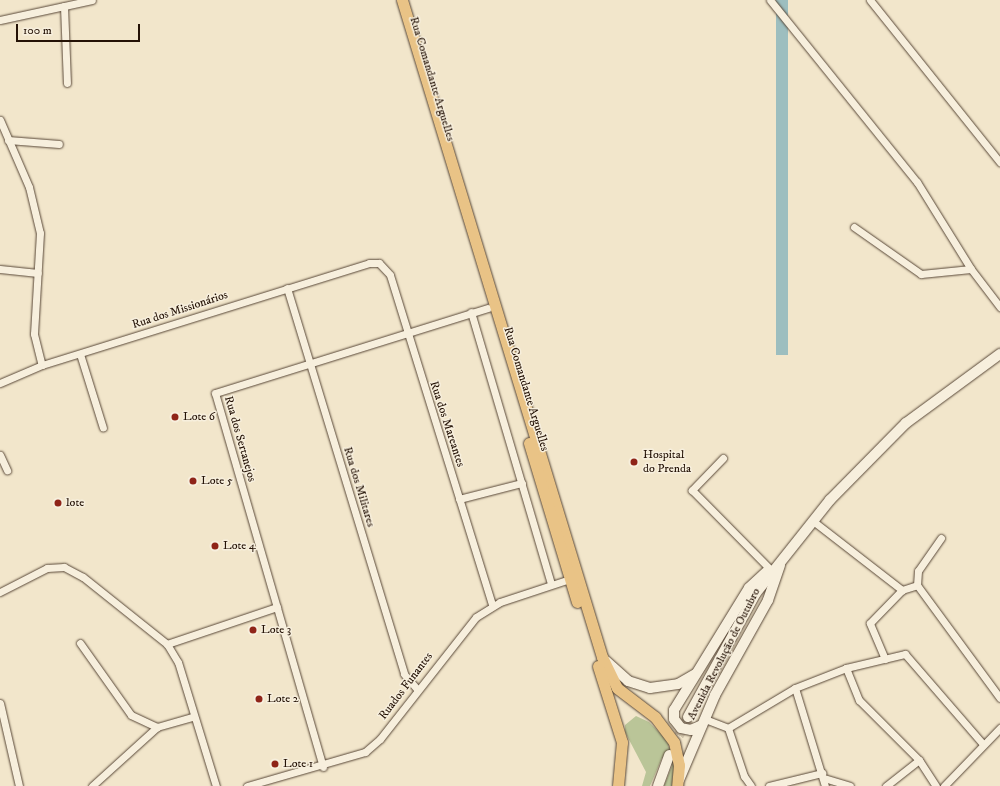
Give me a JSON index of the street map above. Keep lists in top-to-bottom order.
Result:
{
  "streets": {
    "main road": ["Rua Comandante Arguelles", "Avenida Revolução de Outubro"],
    "street": [
      "Rua dos Missionários",
      "Rua dos Mareantes",
      "Rua dos Sertanejos",
      "Rua dos Militares",
      "Ruados Funantes"
    ]
  },
  "crossings": [
    ["Rua Comandante Arguelles", "Rua dos Sertanejos"],
    ["Rua Comandante Arguelles", "Avenida Revolução de Outubro"],
    ["Rua Comandante Arguelles", "Ruados Funantes"],
    ["Rua dos Missionários", "Rua dos Mareantes"],
    ["Rua dos Missionários", "Rua dos Militares"],
    ["Rua dos Mareantes", "Rua dos Sertanejos"],
    ["Rua dos Mareantes", "Ruados Funantes"],
    ["Rua dos Sertanejos", "Rua dos Militares"],
    ["Rua dos Sertanejos", "Ruados Funantes"],
    ["Rua dos Militares", "Ruados Funantes"]
  ],
  "places": [
    "Lote 6",
    "Hospital do Prenda",
    "Lote 5",
    "lote",
    "Lote 4",
    "Lote 3",
    "Lote 2",
    "Lote 1"
  ],
  "scale_bar": "100 m"
}
